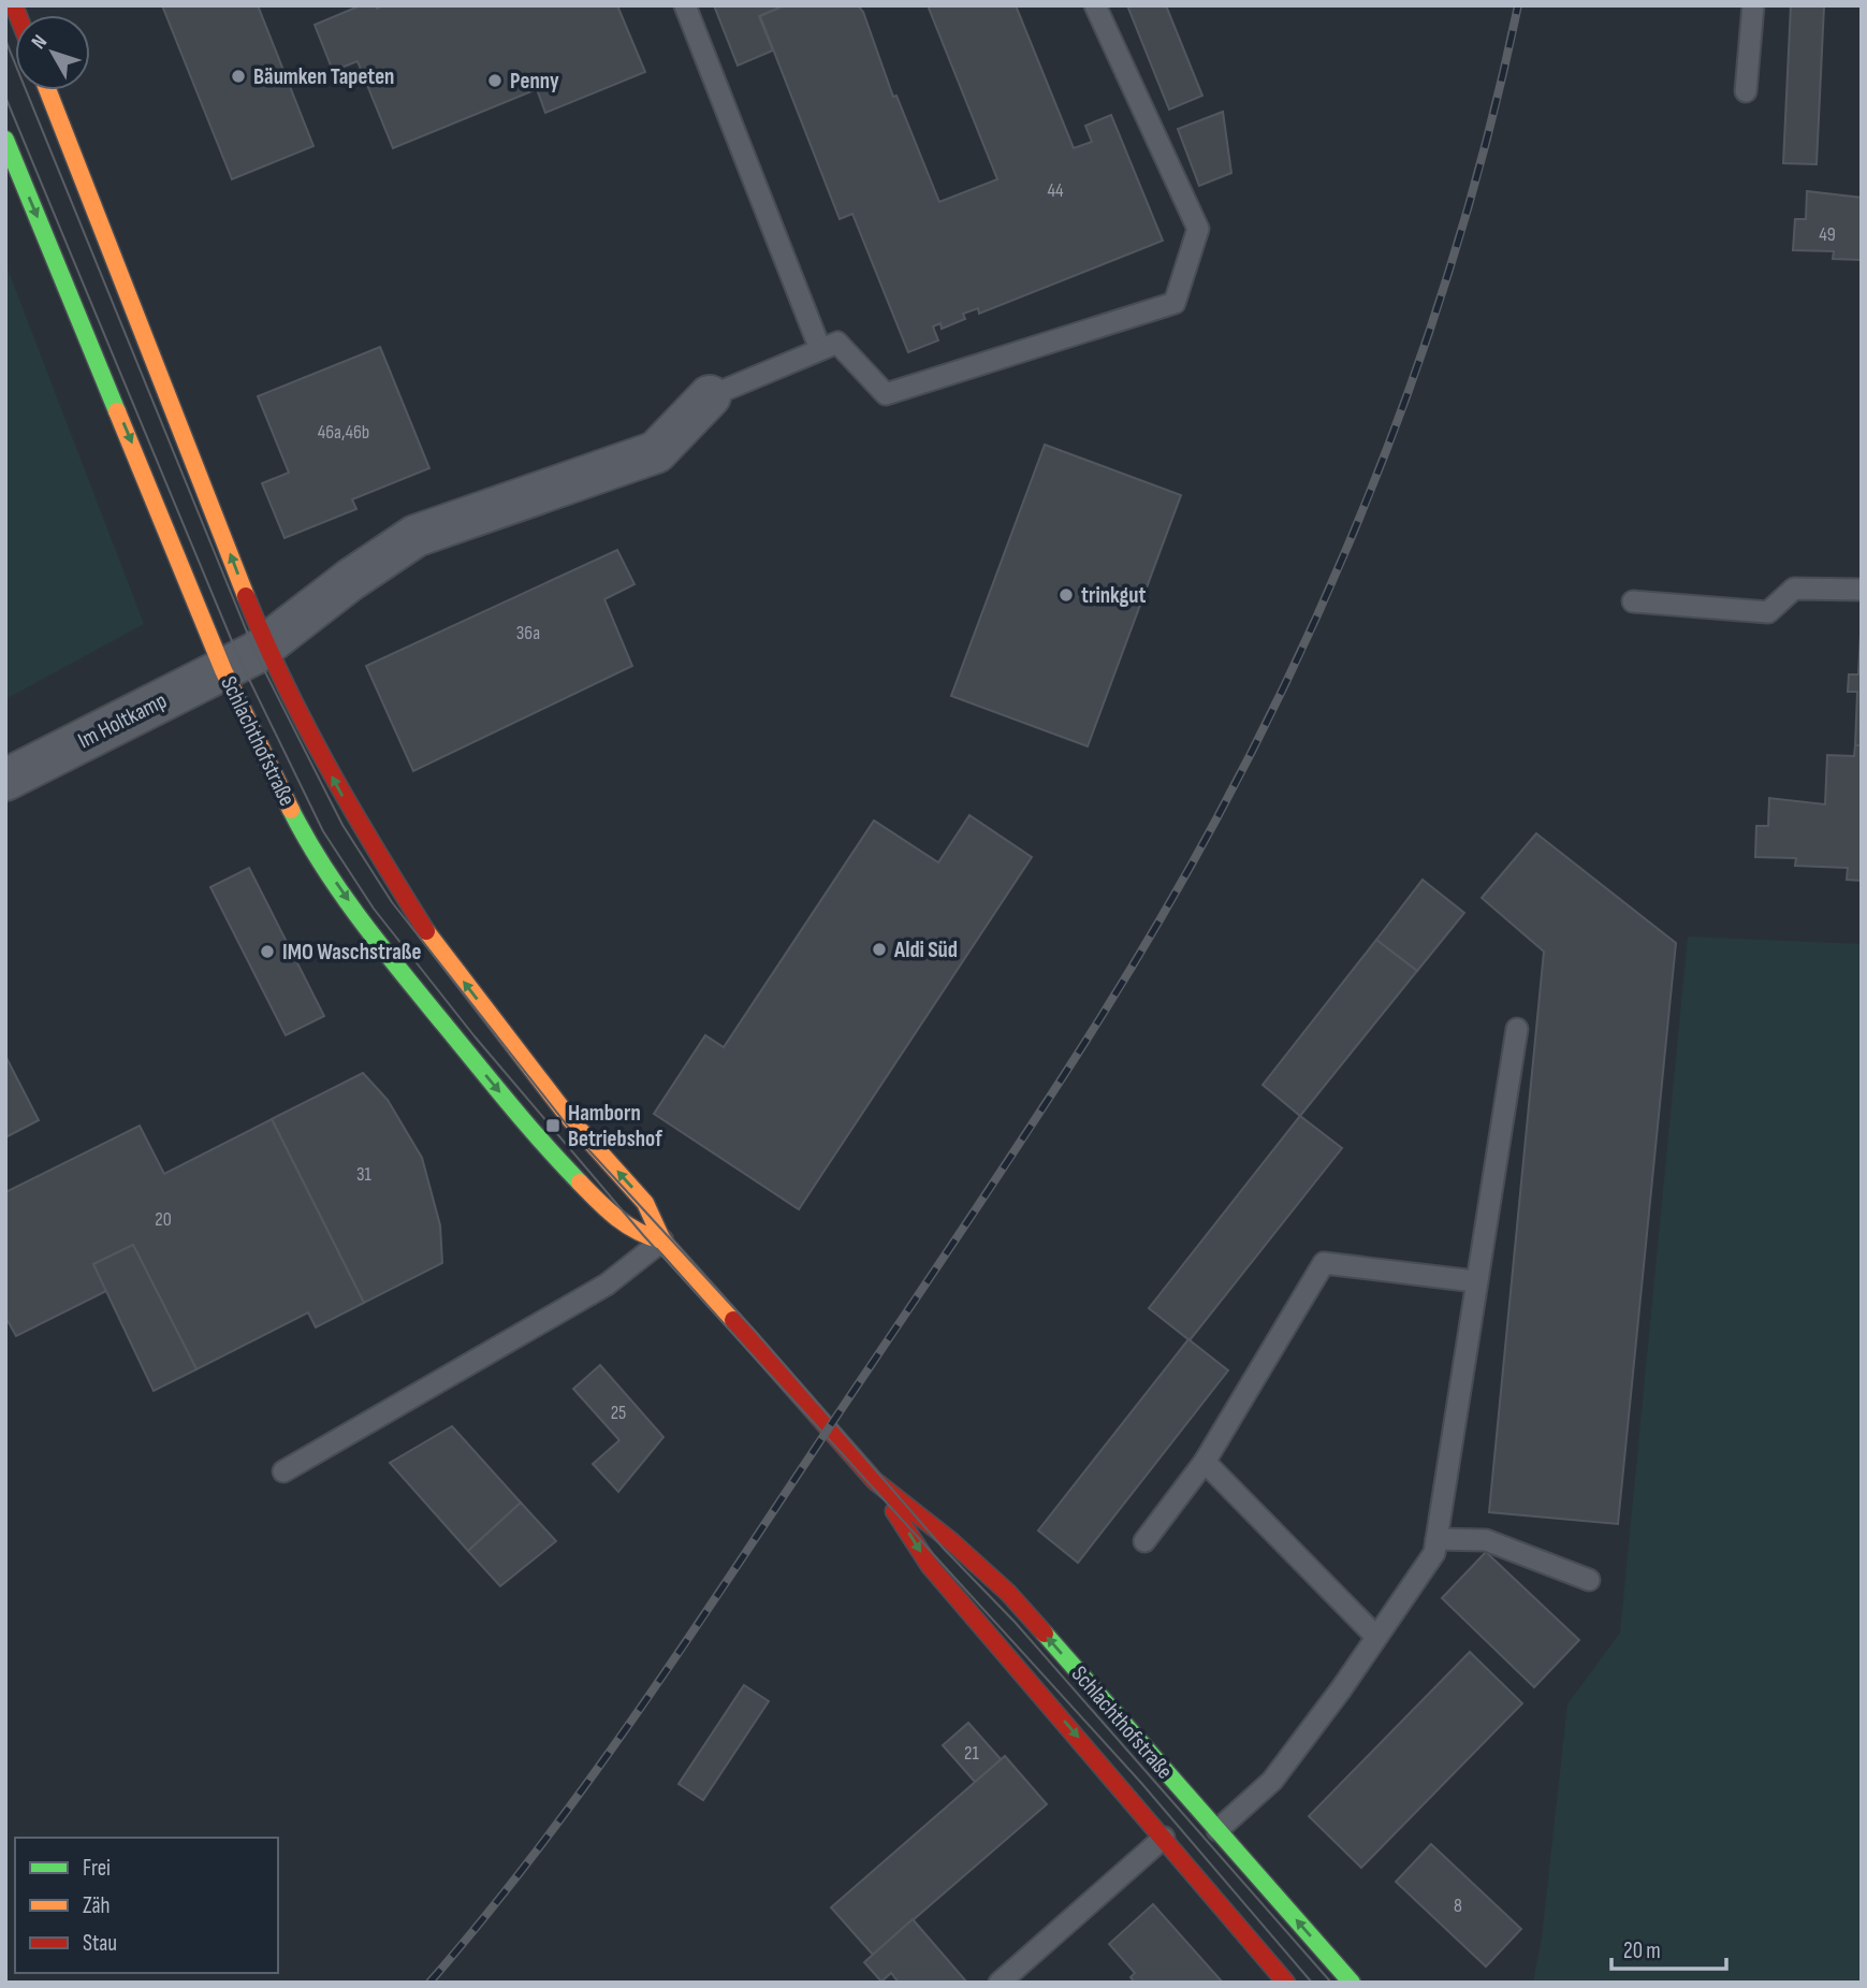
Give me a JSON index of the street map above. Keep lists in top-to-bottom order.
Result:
{
  "streets": {
    "street": ["Im Holtkamp", "Schlachthofstraße"]
  },
  "crossings": [
    ["Im Holtkamp", "Schlachthofstraße"]
  ],
  "places": {
    "other": [
      "Bäumken Tapeten",
      "Penny",
      "trinkgut",
      "Aldi Süd",
      "IMO Waschstraße"
    ],
    "transit": ["Hamborn Betriebshof"]
  },
  "house_numbers": [
    "44",
    "49",
    "46a,46b",
    "36a",
    "31",
    "20",
    "25",
    "21",
    "8"
  ],
  "legend": ["Frei", "Zäh", "Stau"],
  "scale_bar": "20 m",
  "north": "top left"
}
